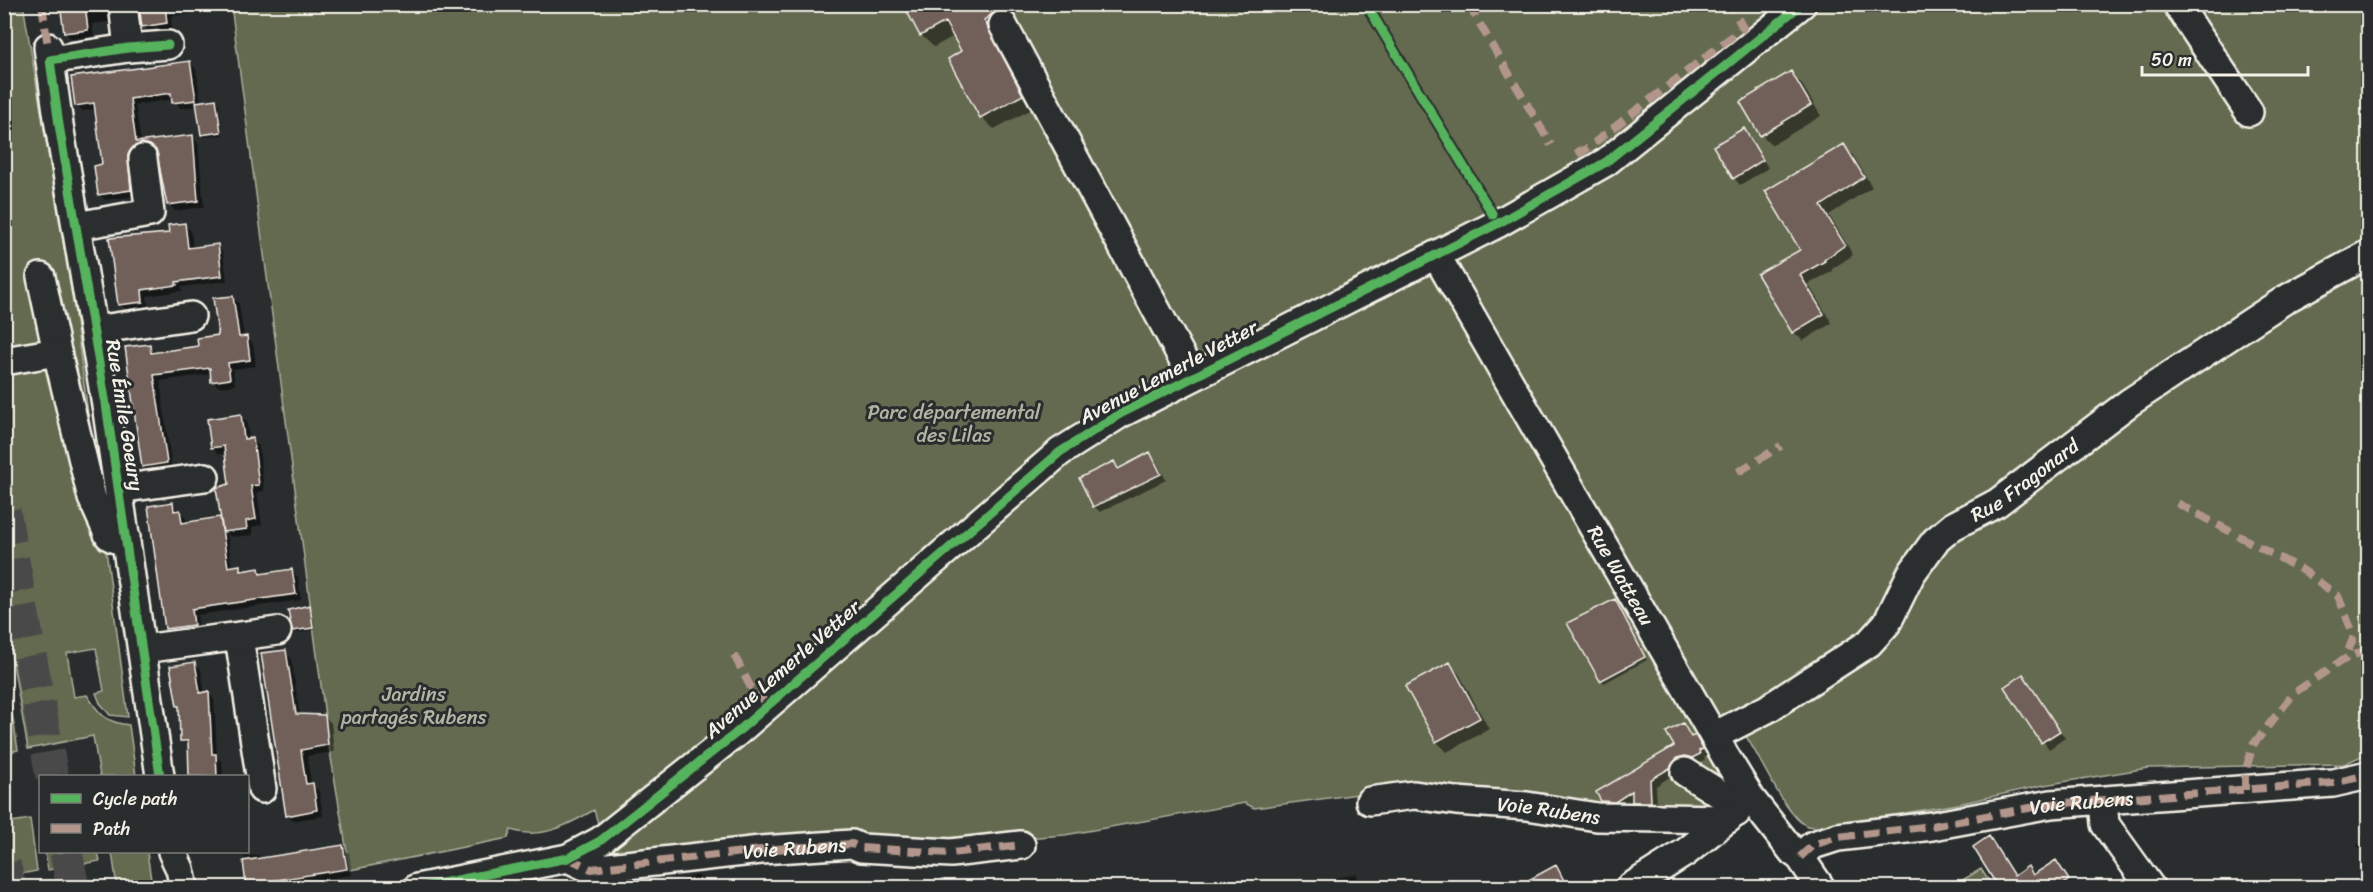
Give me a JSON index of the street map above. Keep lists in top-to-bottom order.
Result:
{
  "streets": {
    "street": [
      "Avenue Lemerle Vetter",
      "Rue Émile Goeury",
      "Rue Fragonard",
      "Rue Watteau",
      "Voie Rubens"
    ]
  },
  "crossings": [
    ["Avenue Lemerle Vetter", "Rue Watteau"],
    ["Avenue Lemerle Vetter", "Voie Rubens"],
    ["Rue Fragonard", "Rue Watteau"],
    ["Rue Watteau", "Voie Rubens"]
  ],
  "parks": ["Parc départemental des Lilas", "Jardins partagés Rubens"],
  "legend": ["Cycle path", "Path"],
  "scale_bar": "50 m"
}
